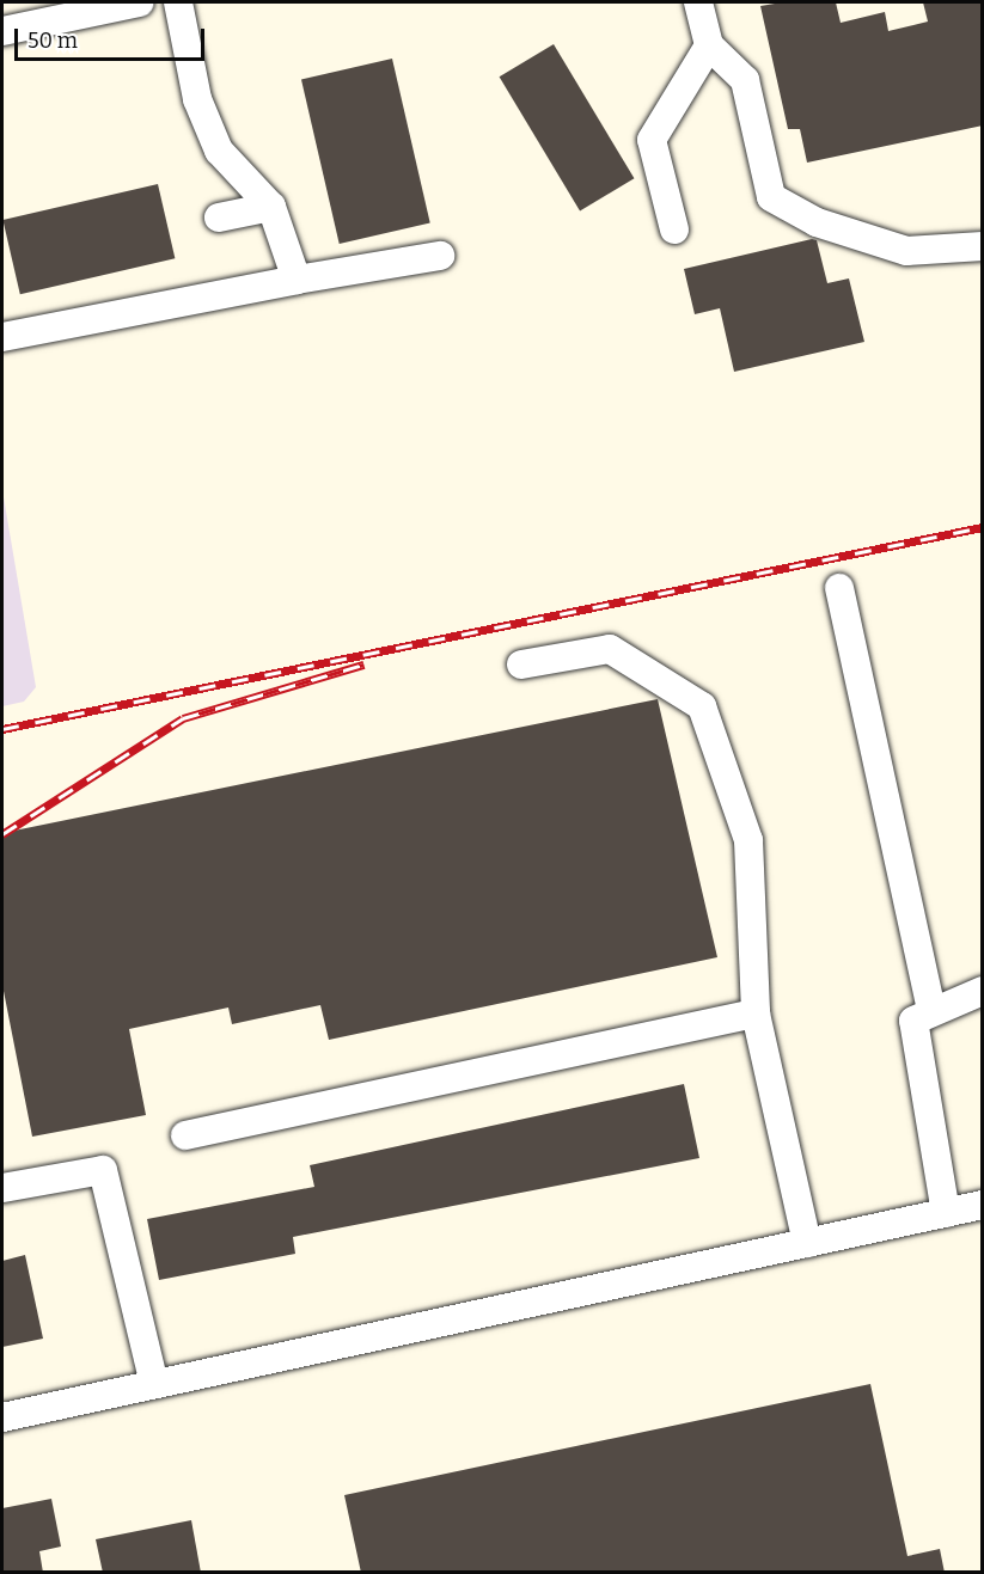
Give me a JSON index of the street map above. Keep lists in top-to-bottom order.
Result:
{
  "scale_bar": "50 m"
}
